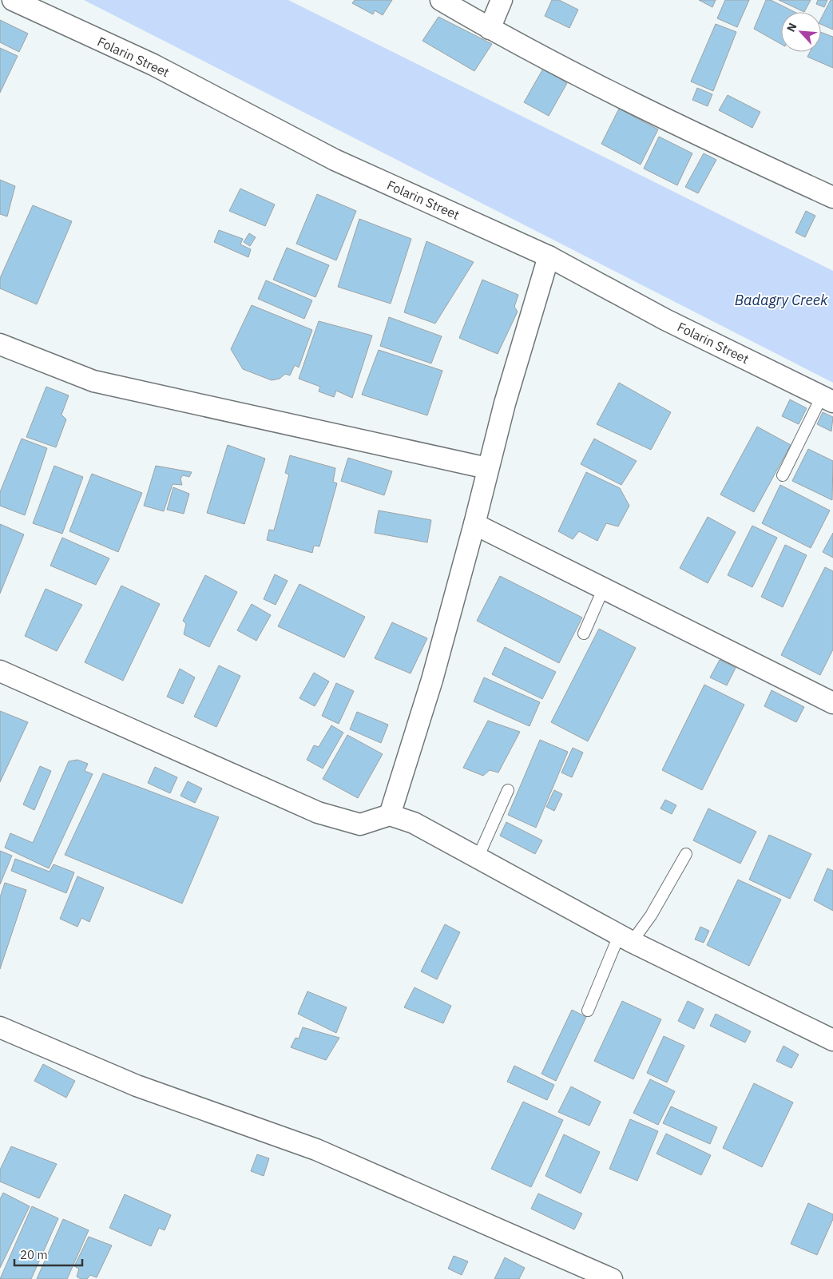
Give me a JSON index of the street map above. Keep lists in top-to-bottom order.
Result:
{
  "streets": {
    "street": ["Folarin Street"]
  },
  "water": ["Badagry Creek"],
  "scale_bar": "20 m",
  "north": "top left"
}
